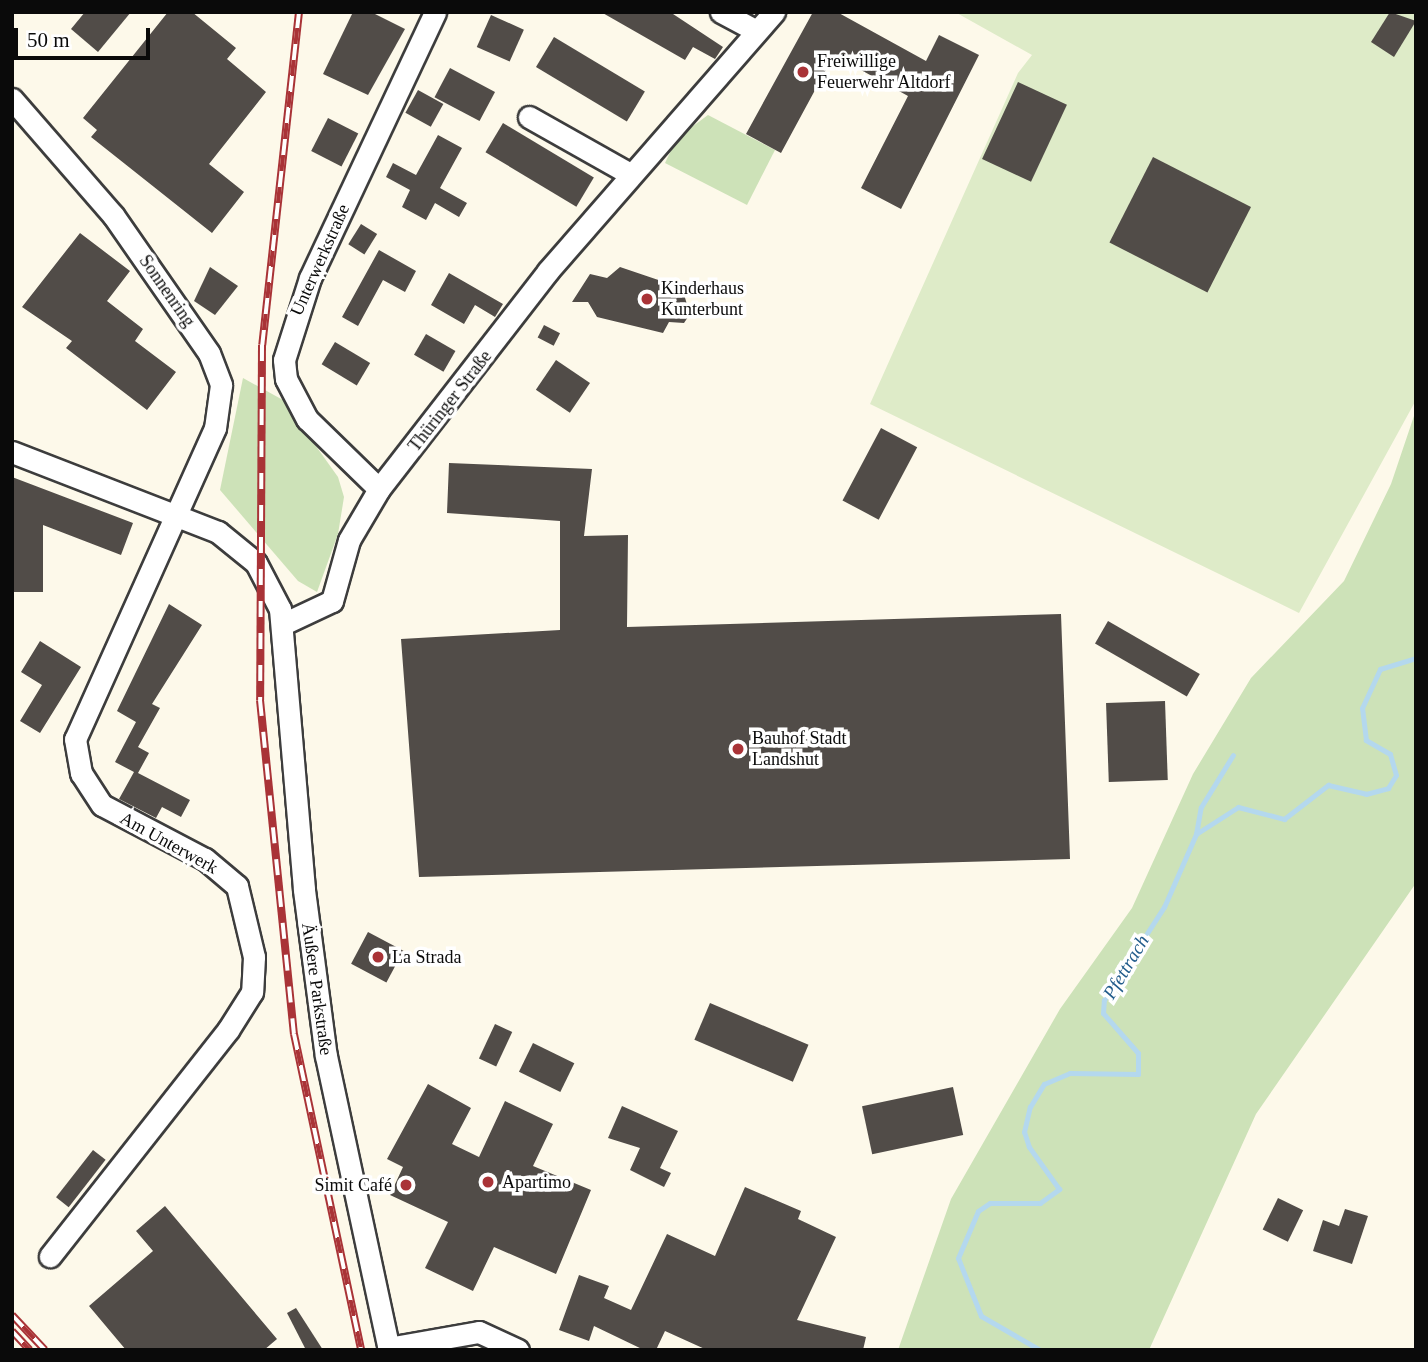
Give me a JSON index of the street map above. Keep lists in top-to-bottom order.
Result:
{
  "streets": {
    "street": [
      "Unterwerkstraße",
      "Sonnenring",
      "Thüringer Straße",
      "Am Unterwerk",
      "Äußere Parkstraße"
    ]
  },
  "crossings": [
    ["Unterwerkstraße", "Thüringer Straße"],
    ["Sonnenring", "Am Unterwerk"],
    ["Thüringer Straße", "Äußere Parkstraße"]
  ],
  "water": ["Pfettrach"],
  "places": [
    "Freiwillige Feuerwehr Altdorf",
    "Kinderhaus Kunterbunt",
    "Bauhof Stadt Landshut",
    "La Strada",
    "Apartimo",
    "Simit Café"
  ],
  "scale_bar": "50 m"
}
